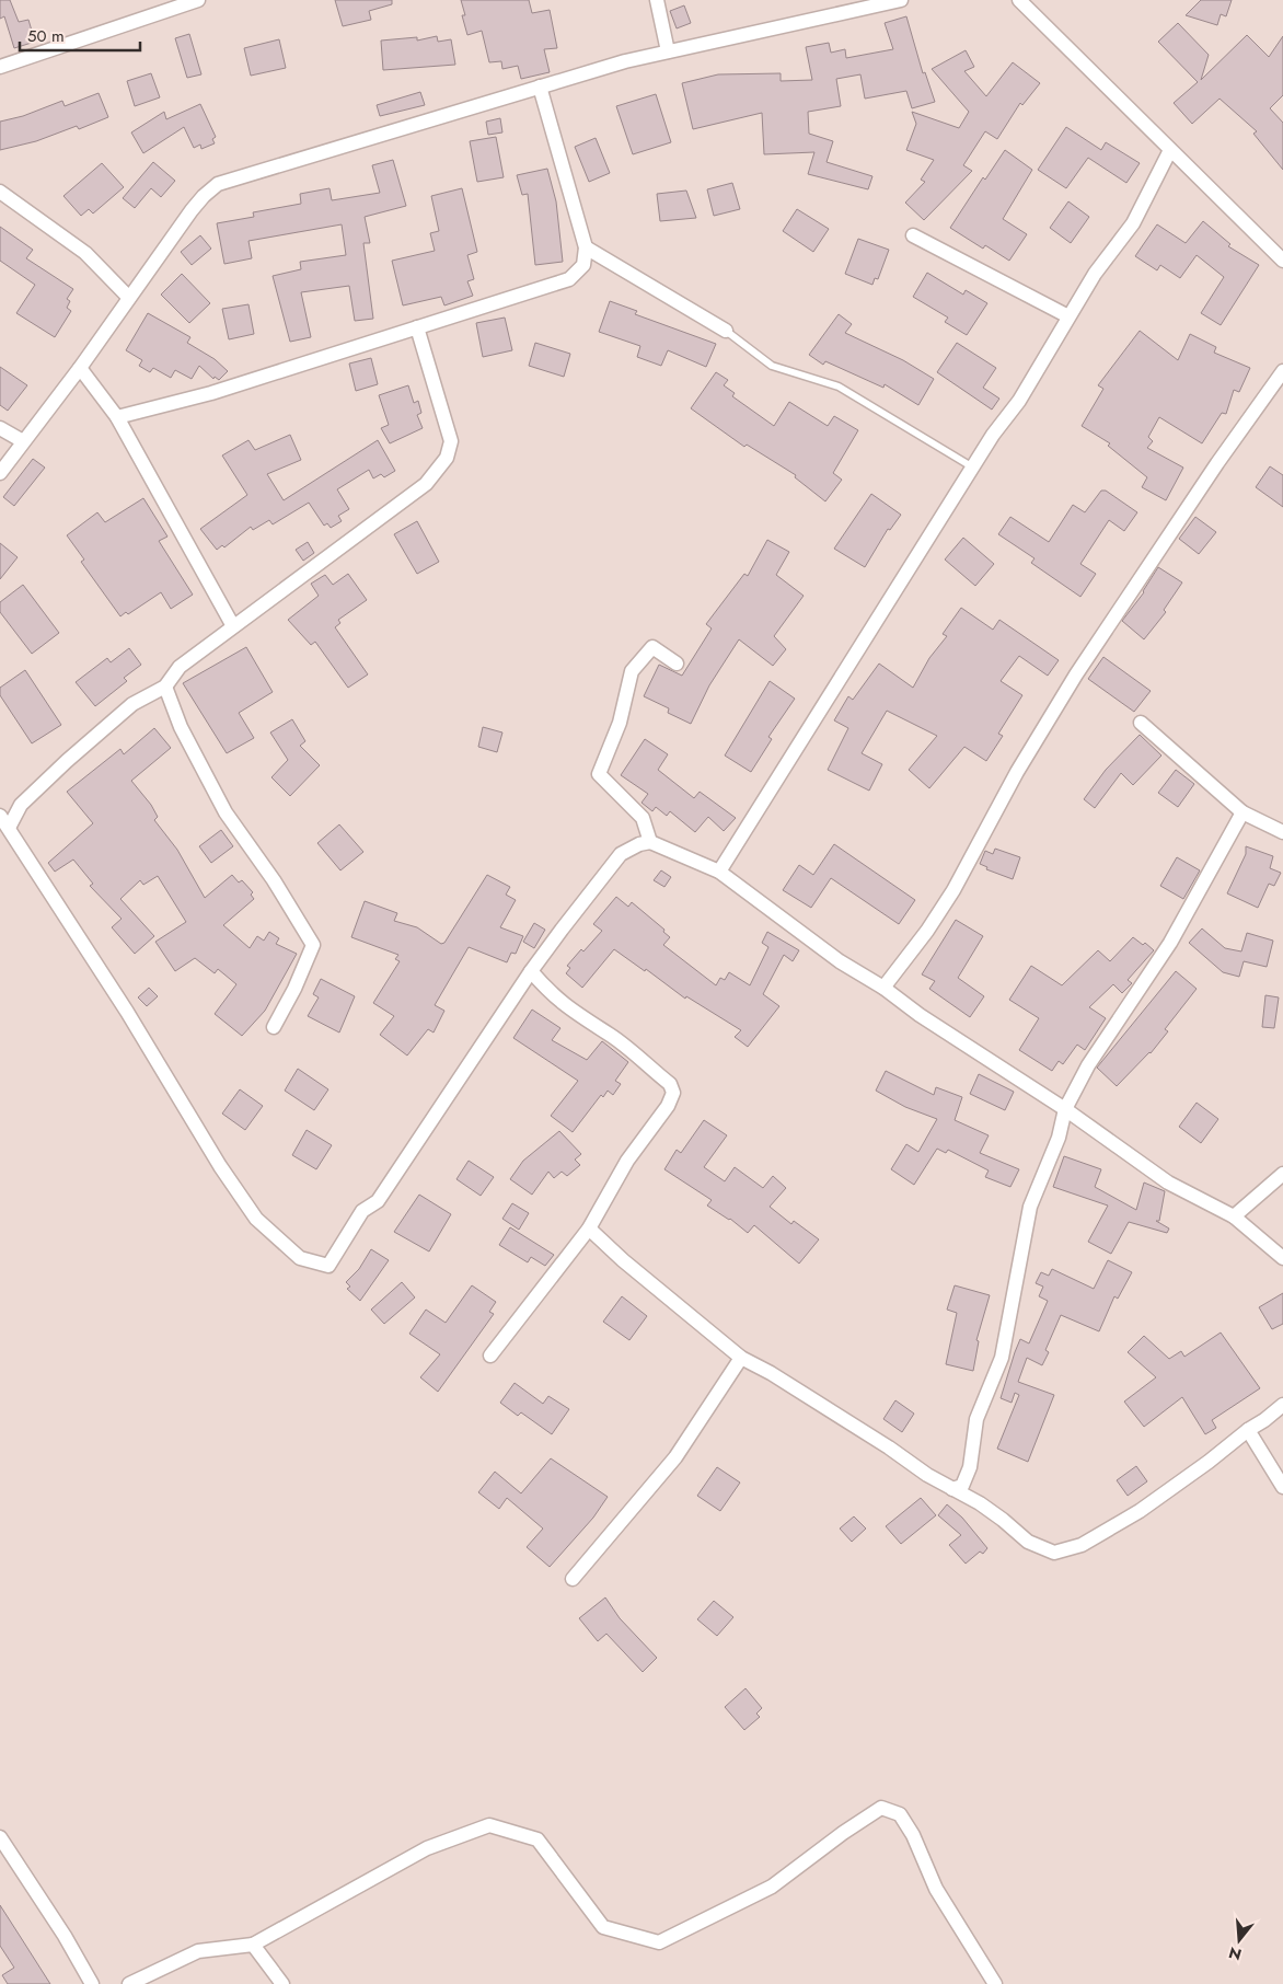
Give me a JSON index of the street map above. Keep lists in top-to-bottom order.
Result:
{
  "scale_bar": "50 m",
  "north": "bottom"
}
